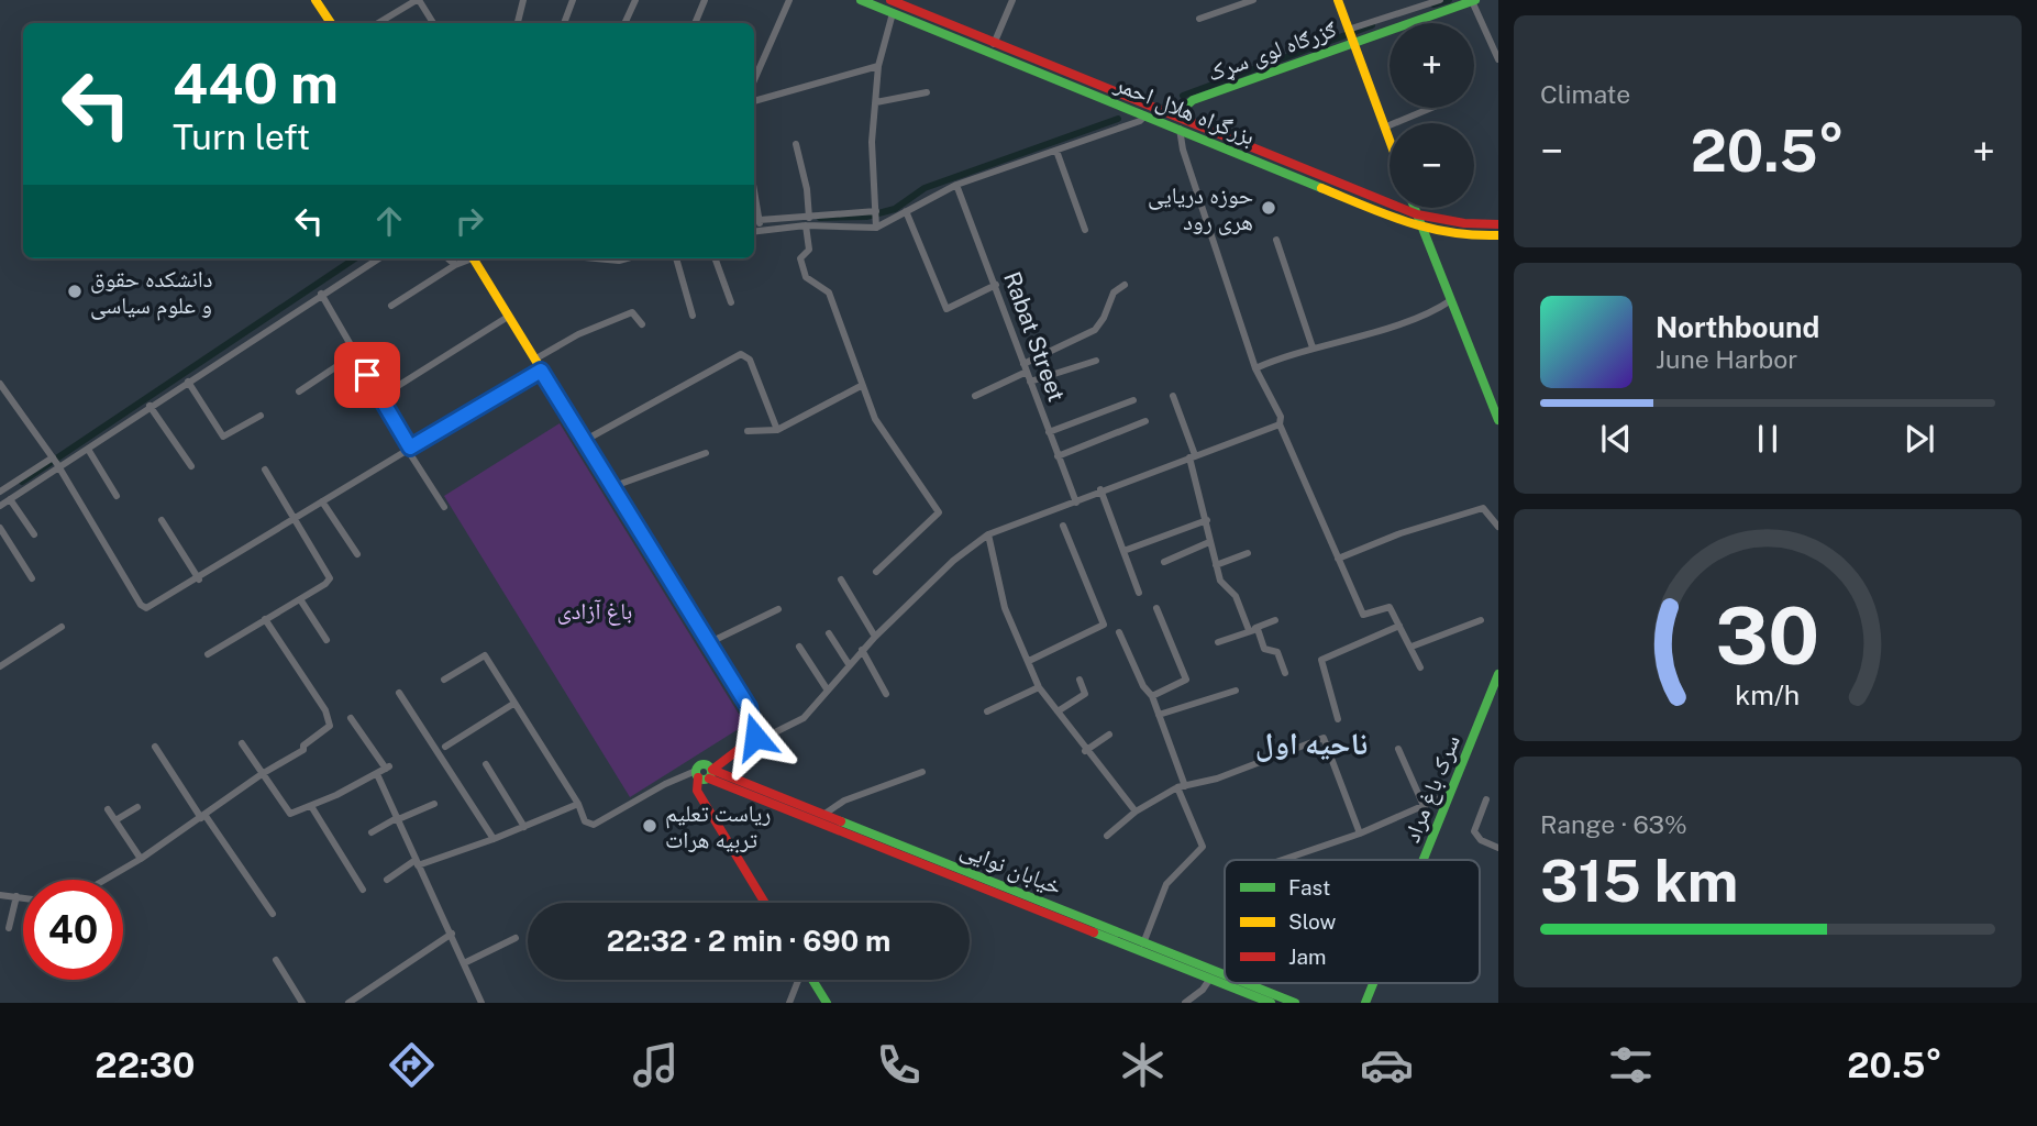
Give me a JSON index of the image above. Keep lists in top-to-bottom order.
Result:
{
  "streets": {
    "main road": [
      "ګزرګاه لوی سړک",
      "بزرگراه هلال احمر",
      "سرک باغ مراد",
      "خیابان نوایی"
    ],
    "street": ["Rabat Street"]
  },
  "crossings": [
    ["ګزرګاه لوی سړک", "بزرگراه هلال احمر"]
  ],
  "districts": ["ناحیه اول"],
  "parks": ["باغ آزادی"],
  "places": ["حوزه دریایی هری رود", "دانشکده حقوق و علوم سیاسی", "ریاست تعلیم تربیه هرات"],
  "legend": ["Fast", "Slow", "Jam"],
  "page": {
    "tile": [
      "Climate",
      ["Range · 63%", "315 km"]
    ],
    "map_buttons": ["+", "−"],
    "turn": ["440 m", "Turn left"],
    "heat": ["−", "20.5°", "+"],
    "song": ["Northbound", "June Harbor"],
    "limit": "40",
    "trip": "22:32 · 2 min · 690 m",
    "tabs": ["22:30", "20.5°"],
    "gauge": ["30", "km/h"]
  }
}
